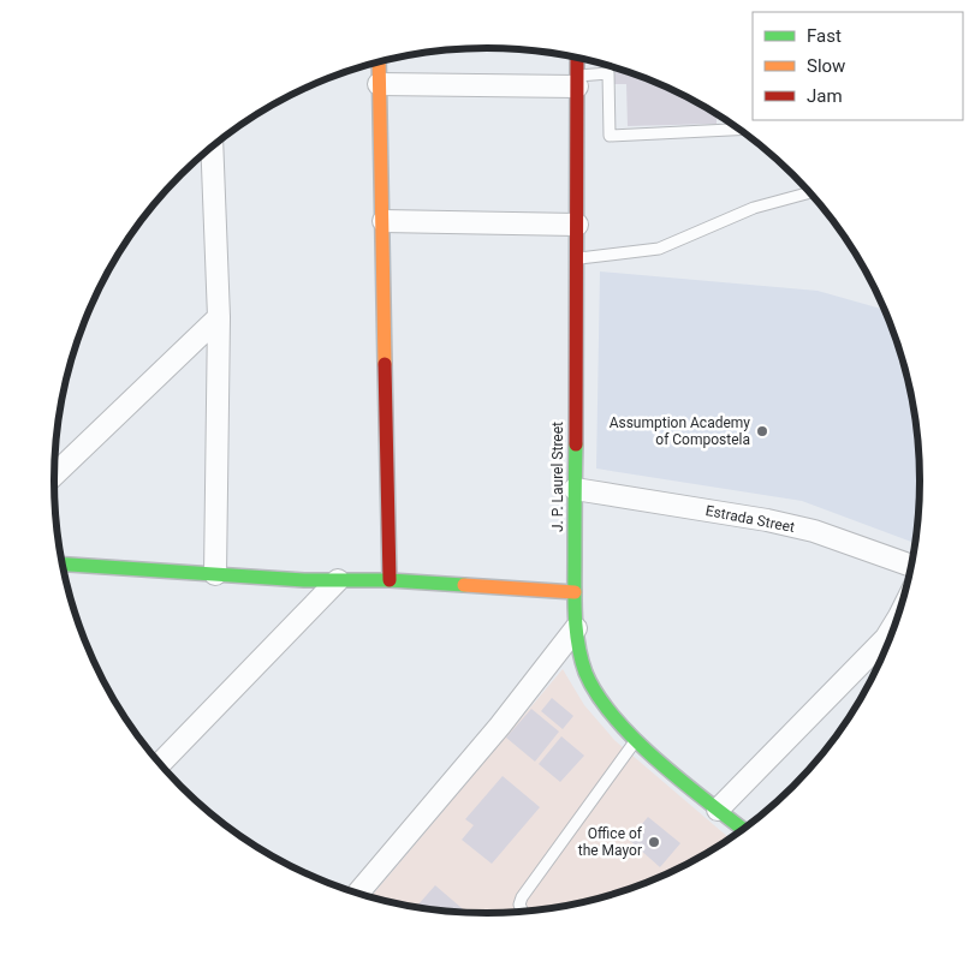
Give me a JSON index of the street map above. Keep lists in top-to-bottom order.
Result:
{
  "streets": {
    "street": ["J. P. Laurel Street", "Estrada Street"]
  },
  "crossings": [
    ["J. P. Laurel Street", "Estrada Street"]
  ],
  "places": ["Assumption Academy of Compostela", "Office of the Mayor"],
  "legend": ["Fast", "Slow", "Jam"]
}
